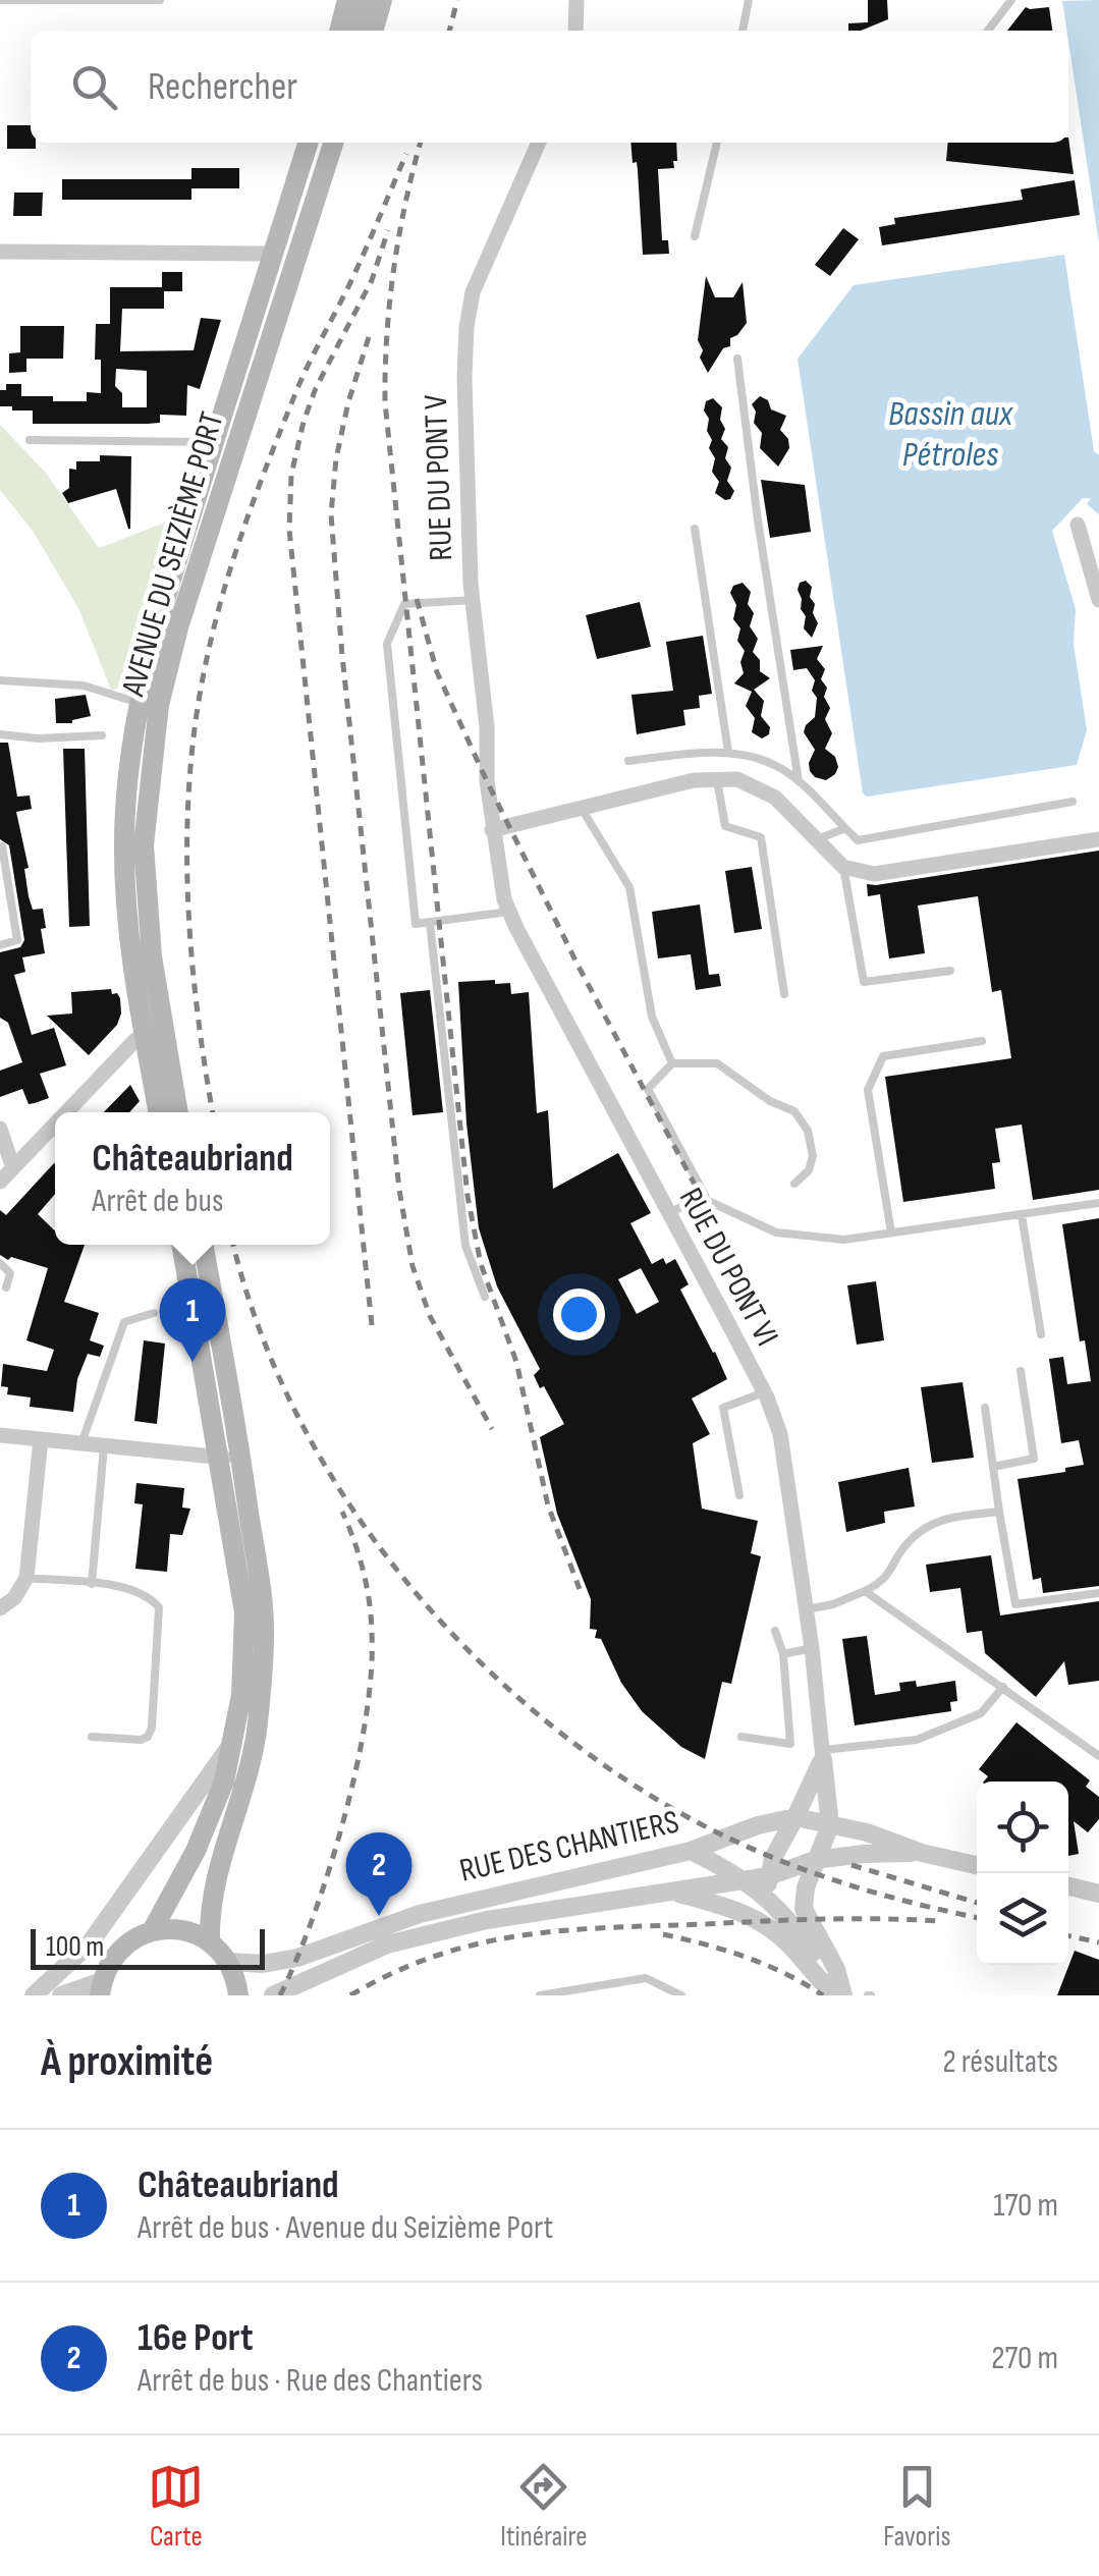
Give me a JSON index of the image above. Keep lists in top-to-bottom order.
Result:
{
  "streets": {
    "main road": ["AVENUE DU SEIZIÈME PORT"],
    "street": ["RUE DU PONT V", "RUE DU PONT VI", "RUE DES CHANTIERS"]
  },
  "crossings": [
    ["RUE DU PONT V", "RUE DU PONT VI"]
  ],
  "water": ["Bassin aux Pétroles"],
  "scale_bar": "100 m",
  "page": {
    "search": "Rechercher",
    "popup": ["Châteaubriand", "Arrêt de bus"],
    "pins": ["1", "2"],
    "scale": "100 m",
    "heading": ["À proximité", "2 résultats"],
    "list": [
      {
        "mark": "1",
        "name": "Châteaubriand",
        "note": "Arrêt de bus · Avenue du Seizième Port",
        "value": "170 m"
      },
      {
        "mark": "2",
        "name": "16e Port",
        "note": "Arrêt de bus · Rue des Chantiers",
        "value": "270 m"
      }
    ],
    "nav": ["Carte", "Itinéraire", "Favoris"]
  }
}
